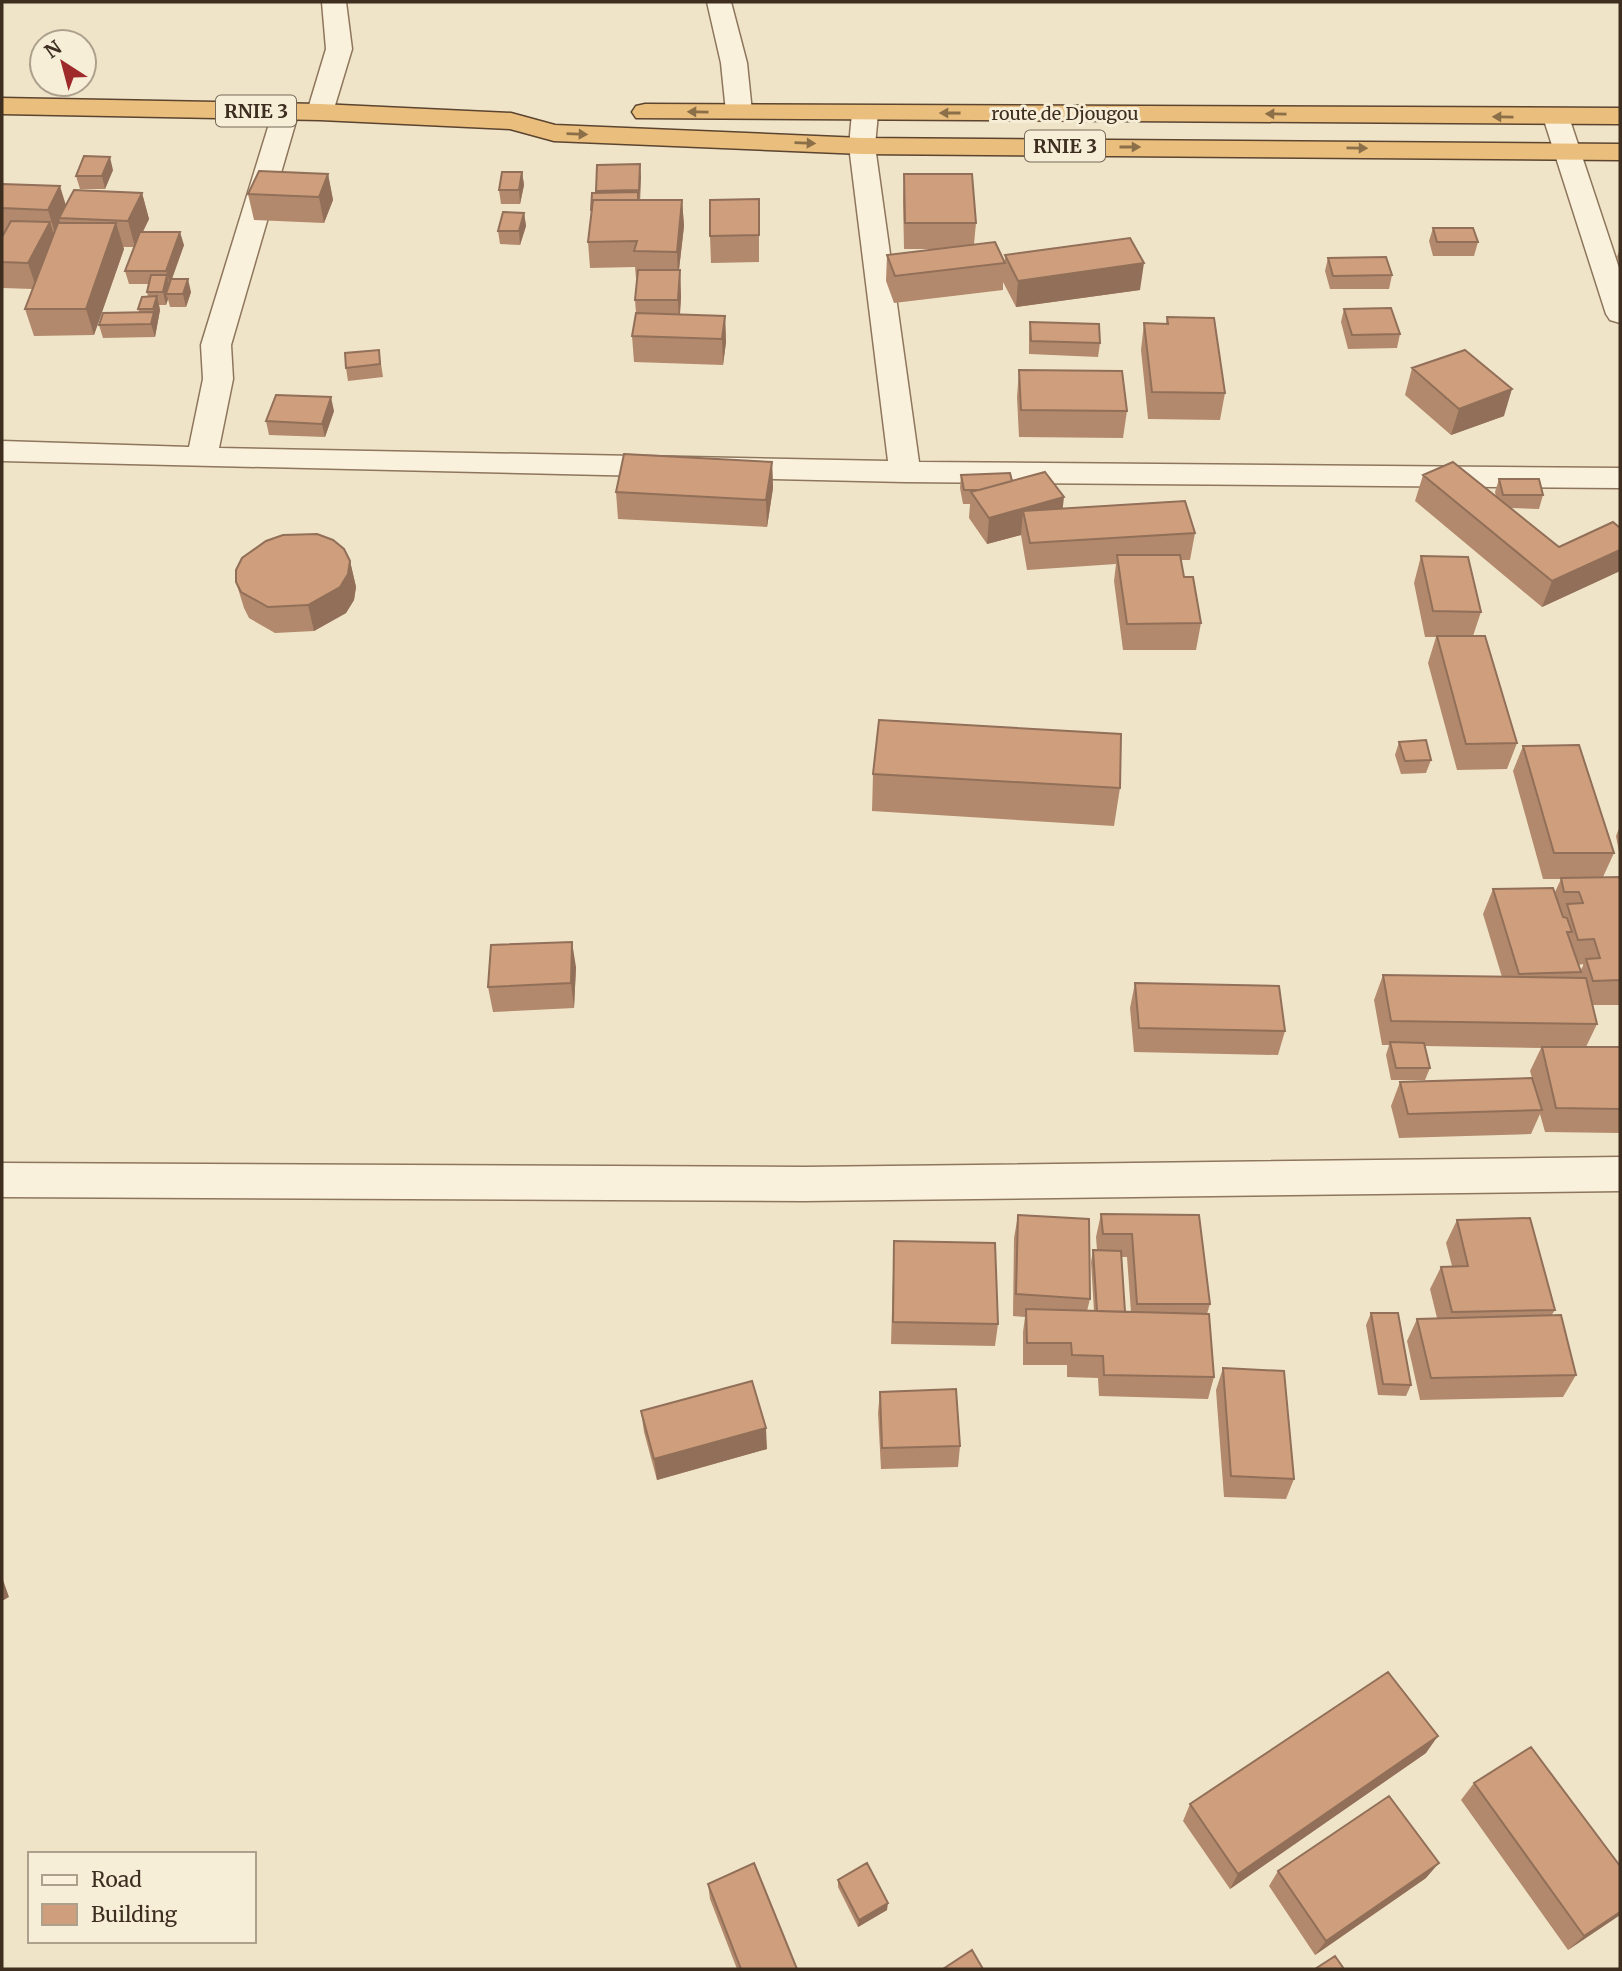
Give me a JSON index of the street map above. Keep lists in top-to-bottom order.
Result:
{
  "streets": {
    "highway": ["RNIE 3", "route de Djougou"]
  },
  "crossings": [
    ["RNIE 3", "route de Djougou"]
  ],
  "legend": ["Road", "Building"],
  "north": "top left"
}
